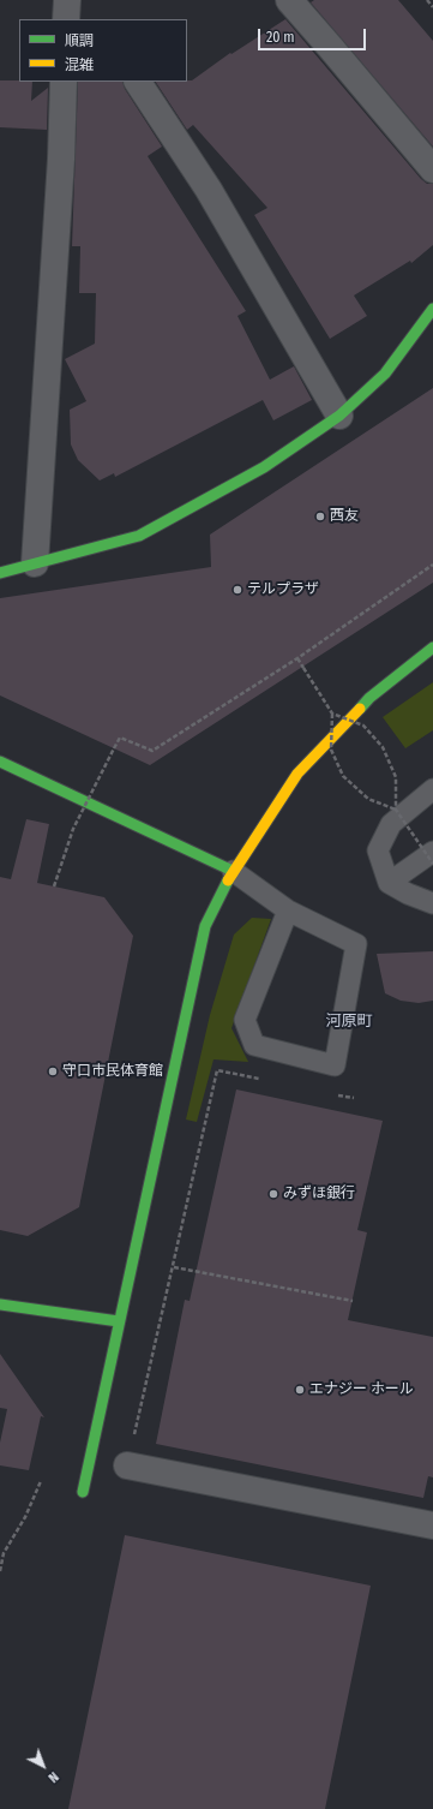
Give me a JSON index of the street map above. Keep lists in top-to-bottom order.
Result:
{
  "districts": ["河原町"],
  "places": [
    "西友",
    "テルプラザ",
    "守口市民体育館",
    "みずほ銀行",
    "エナジー ホール"
  ],
  "legend": ["順調", "混雑"],
  "scale_bar": "20 m",
  "north": "bottom right"
}
